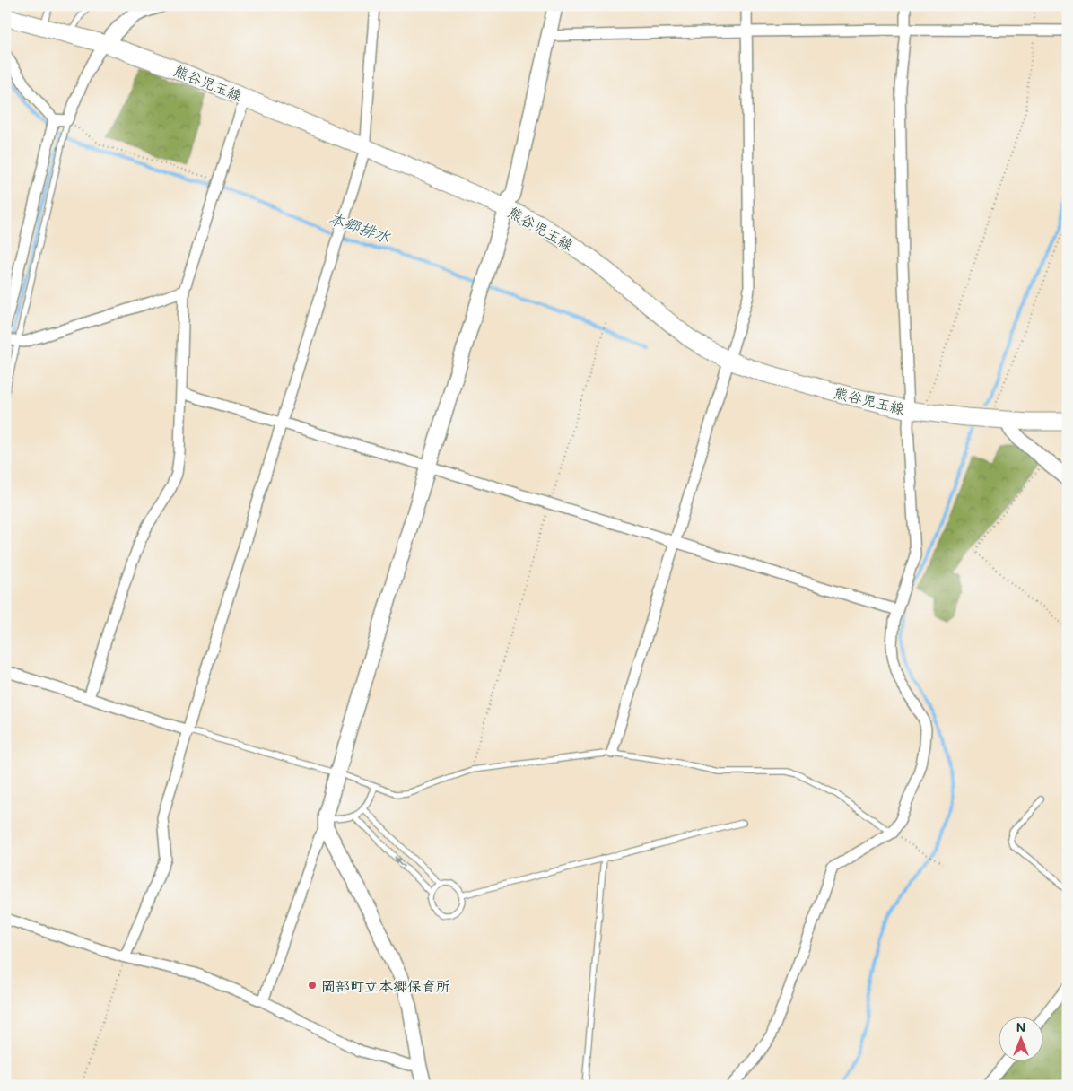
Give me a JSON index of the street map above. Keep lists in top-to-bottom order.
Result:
{
  "streets": {
    "main road": ["熊谷児玉線"]
  },
  "water": ["本郷排水"],
  "places": ["岡部町立本郷保育所"],
  "north": "top"
}
